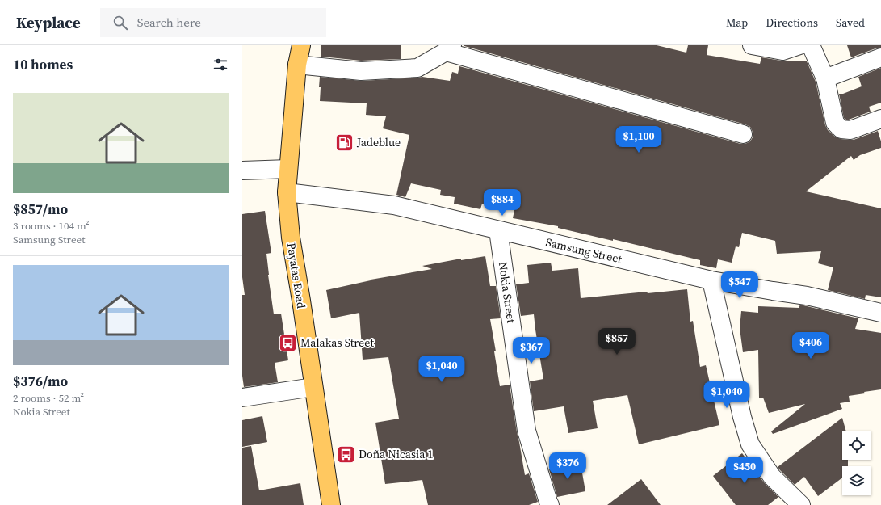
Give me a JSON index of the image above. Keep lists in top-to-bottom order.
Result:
{
  "streets": {
    "main road": ["Payatas Road"],
    "street": ["Samsung Street", "Nokia Street"]
  },
  "crossings": [
    ["Samsung Street", "Payatas Road"],
    ["Samsung Street", "Nokia Street"]
  ],
  "places": {
    "fuel station": ["Jadeblue"],
    "bus stop": ["Malakas Street", "Doña Nicasia 1"]
  },
  "page": {
    "header": "Keyplace",
    "search": "Search here",
    "nav": ["Map", "Directions", "Saved"],
    "heading": "10 homes",
    "list": [
      {
        "name": "$857/mo",
        "note": "3 rooms · 104 m² · Samsung Street"
      },
      {
        "name": "$376/mo",
        "note": "2 rooms · 52 m² · Nokia Street"
      }
    ],
    "price": [
      "$1,100",
      "$884",
      "$547",
      "$857",
      "$406",
      "$367",
      "$1,040",
      "$1,040",
      "$376",
      "$450"
    ]
  }
}
